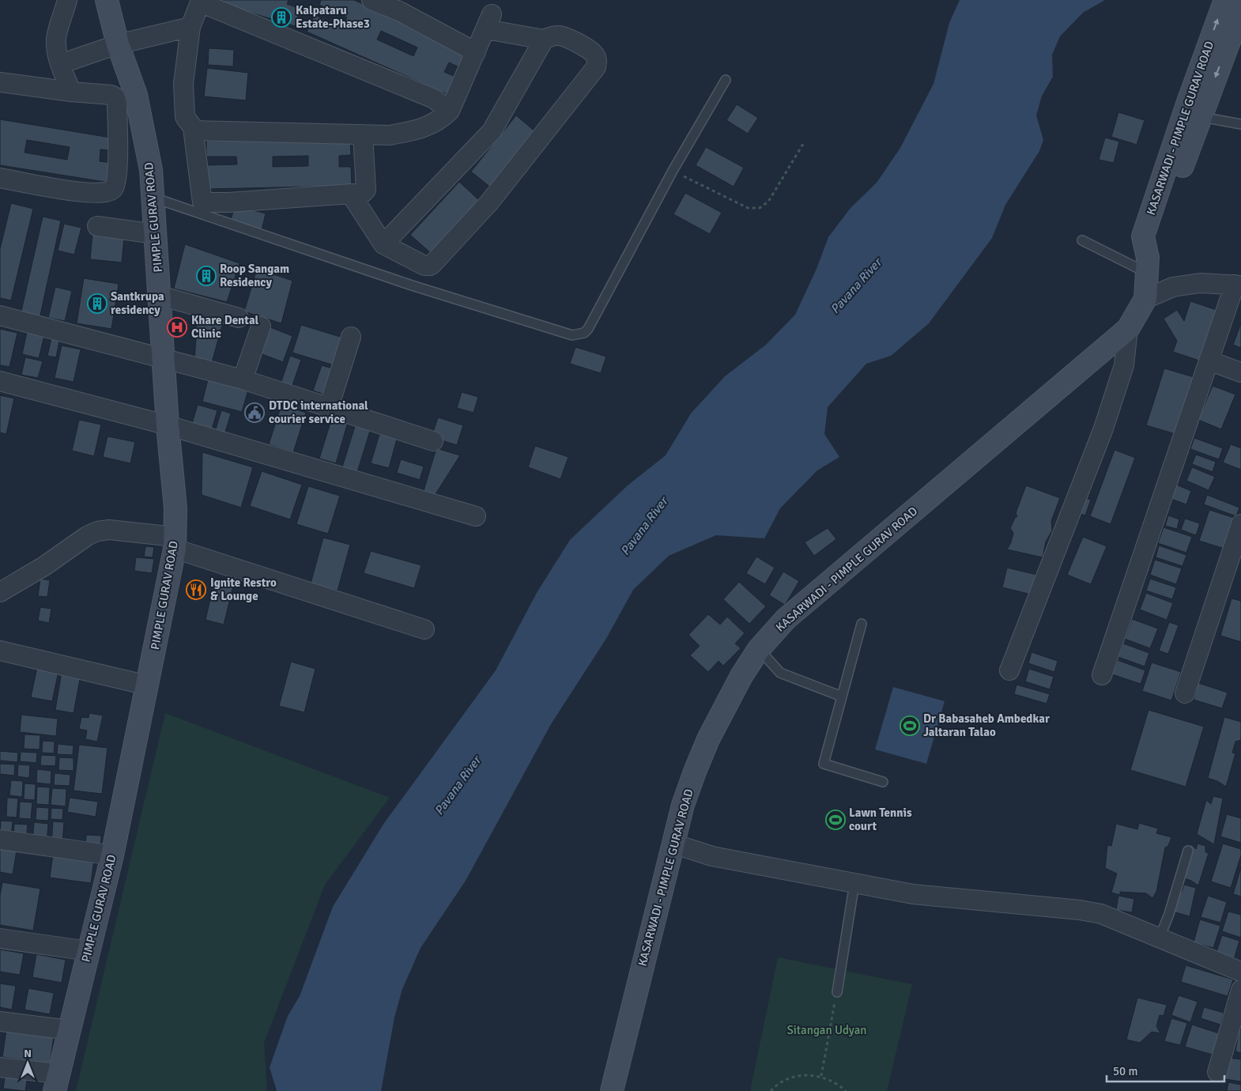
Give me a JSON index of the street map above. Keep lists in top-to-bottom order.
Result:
{
  "streets": {
    "street": ["KASARWADI - PIMPLE GURAV ROAD", "PIMPLE GURAV ROAD"]
  },
  "water": ["Pavana River"],
  "parks": ["Sitangan Udyan"],
  "places": {
    "building": ["Kalpataru Estate-Phase3", "Roop Sangam Residency", "Santkrupa residency"],
    "hospital": ["Khare Dental Clinic"],
    "public building": ["DTDC international courier service"],
    "restaurant": ["Ignite Restro & Lounge"],
    "sports": ["Dr Babasaheb Ambedkar Jaltaran Talao", "Lawn Tennis court"]
  },
  "scale_bar": "50 m",
  "north": "top"
}
